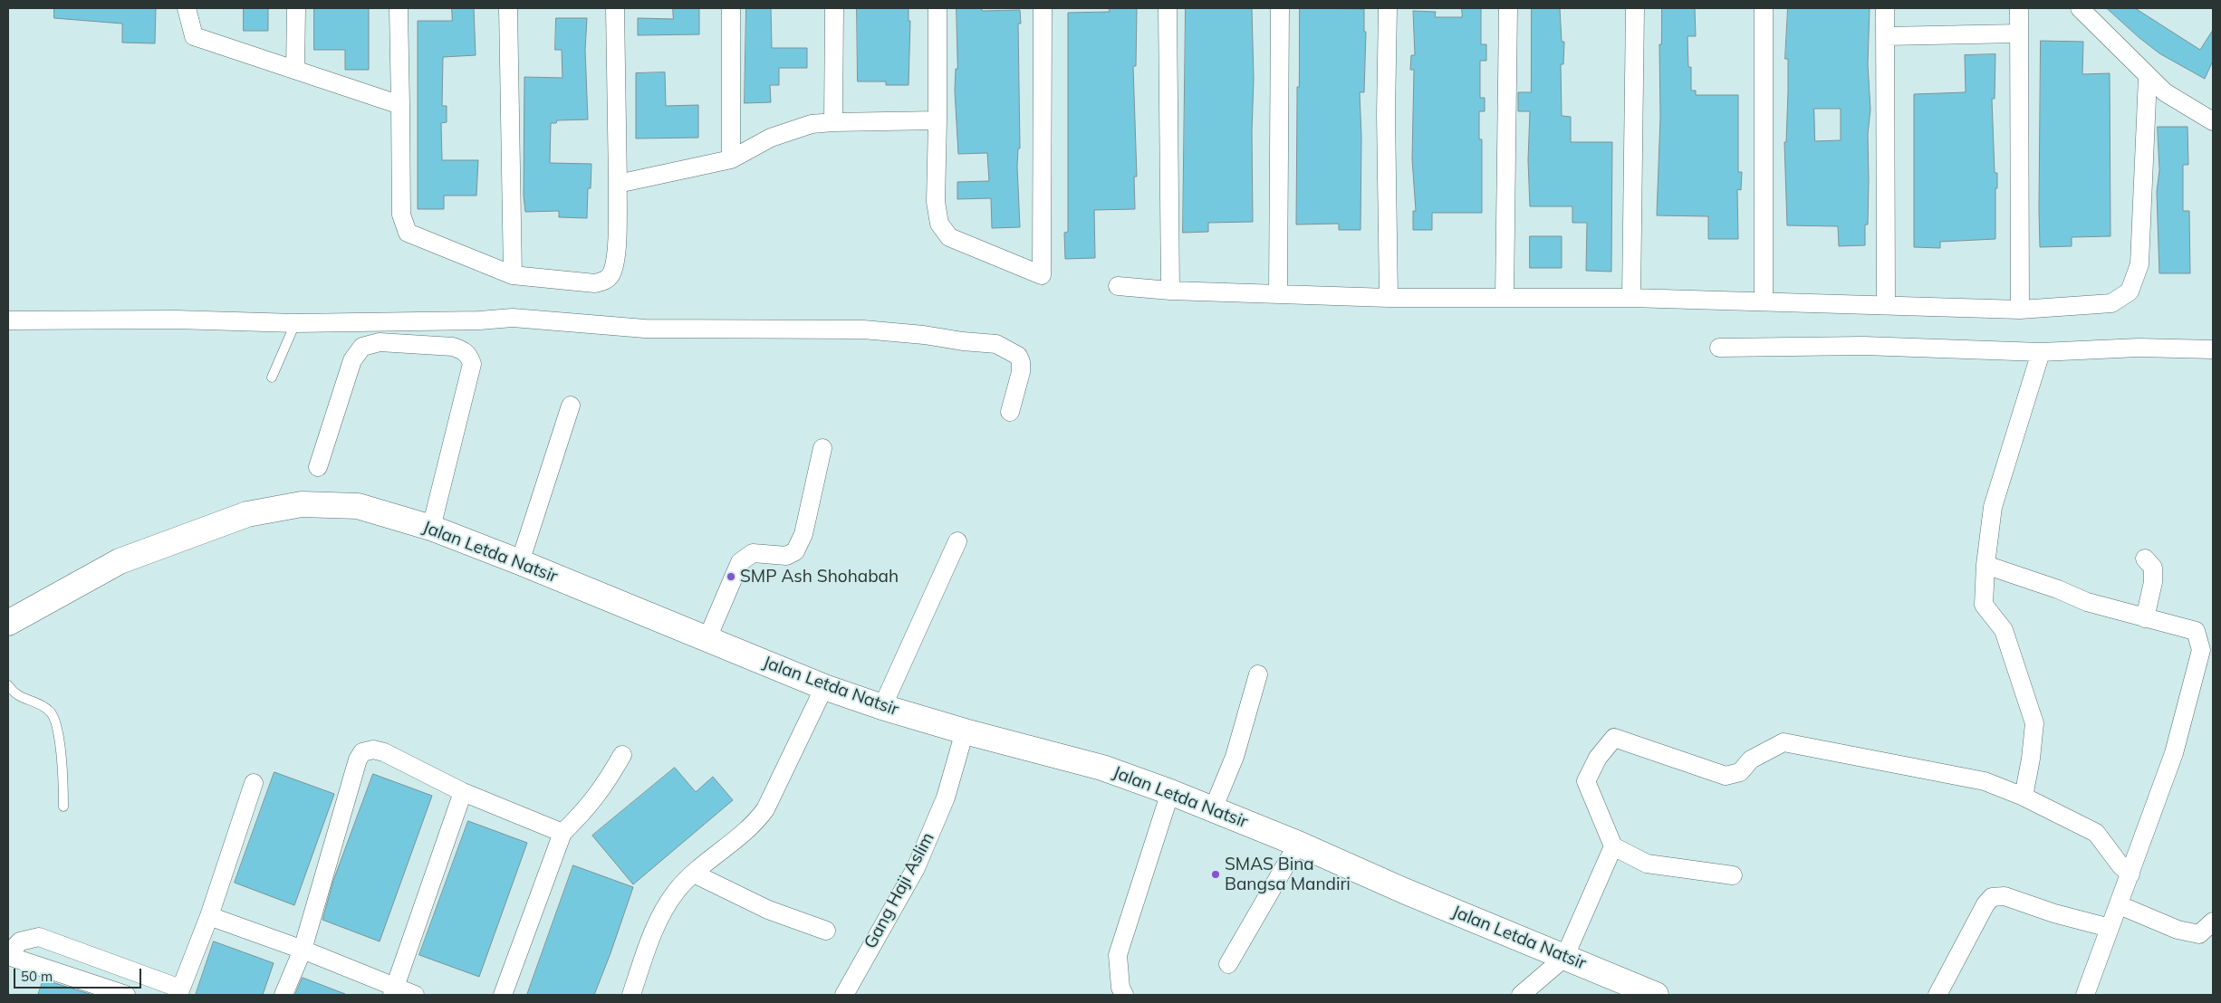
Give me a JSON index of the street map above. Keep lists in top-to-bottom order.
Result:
{
  "streets": {
    "main road": ["Jalan Letda Natsir"],
    "street": ["Gang Haji Aslim"]
  },
  "crossings": [
    ["Jalan Letda Natsir", "Gang Haji Aslim"]
  ],
  "places": ["SMP Ash Shohabah", "SMAS Bina Bangsa Mandiri"],
  "scale_bar": "50 m"
}
